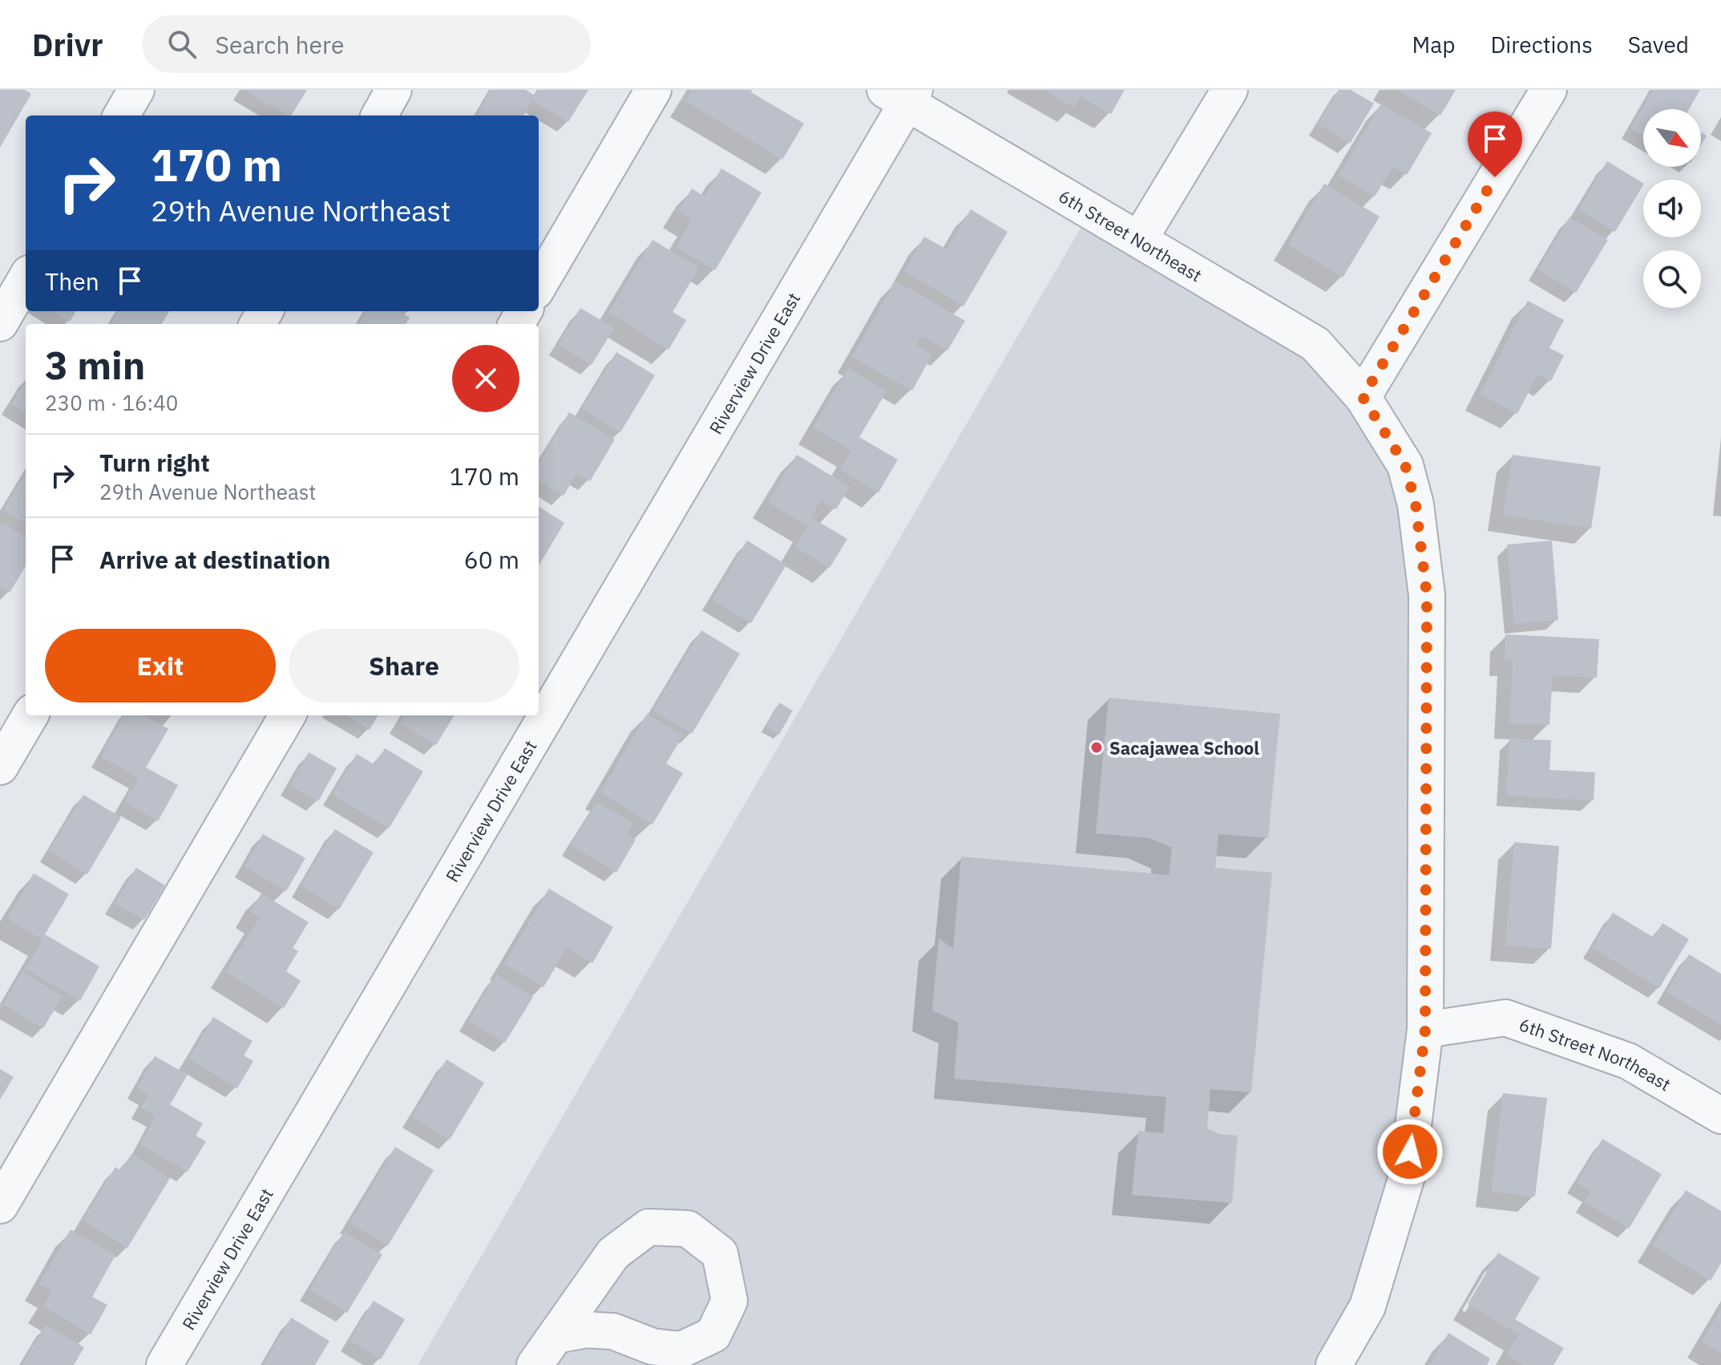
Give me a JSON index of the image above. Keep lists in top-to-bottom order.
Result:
{
  "streets": {
    "street": ["6th Street Northeast", "Riverview Drive East"]
  },
  "crossings": [
    ["6th Street Northeast", "Riverview Drive East"]
  ],
  "places": ["Sacajawea School"],
  "north": "bottom right",
  "page": {
    "header": "Drivr",
    "search": "Search here",
    "nav": ["Map", "Directions", "Saved"],
    "turn": ["170 m", "29th Avenue Northeast"],
    "then": "Then",
    "heading": ["3 min", "230 m · 16:40"],
    "list": [
      {
        "name": "Turn right",
        "note": "29th Avenue Northeast",
        "value": "170 m"
      },
      {
        "name": "Arrive at destination",
        "value": "60 m"
      }
    ],
    "buttons": ["Exit", "Share"]
  }
}
